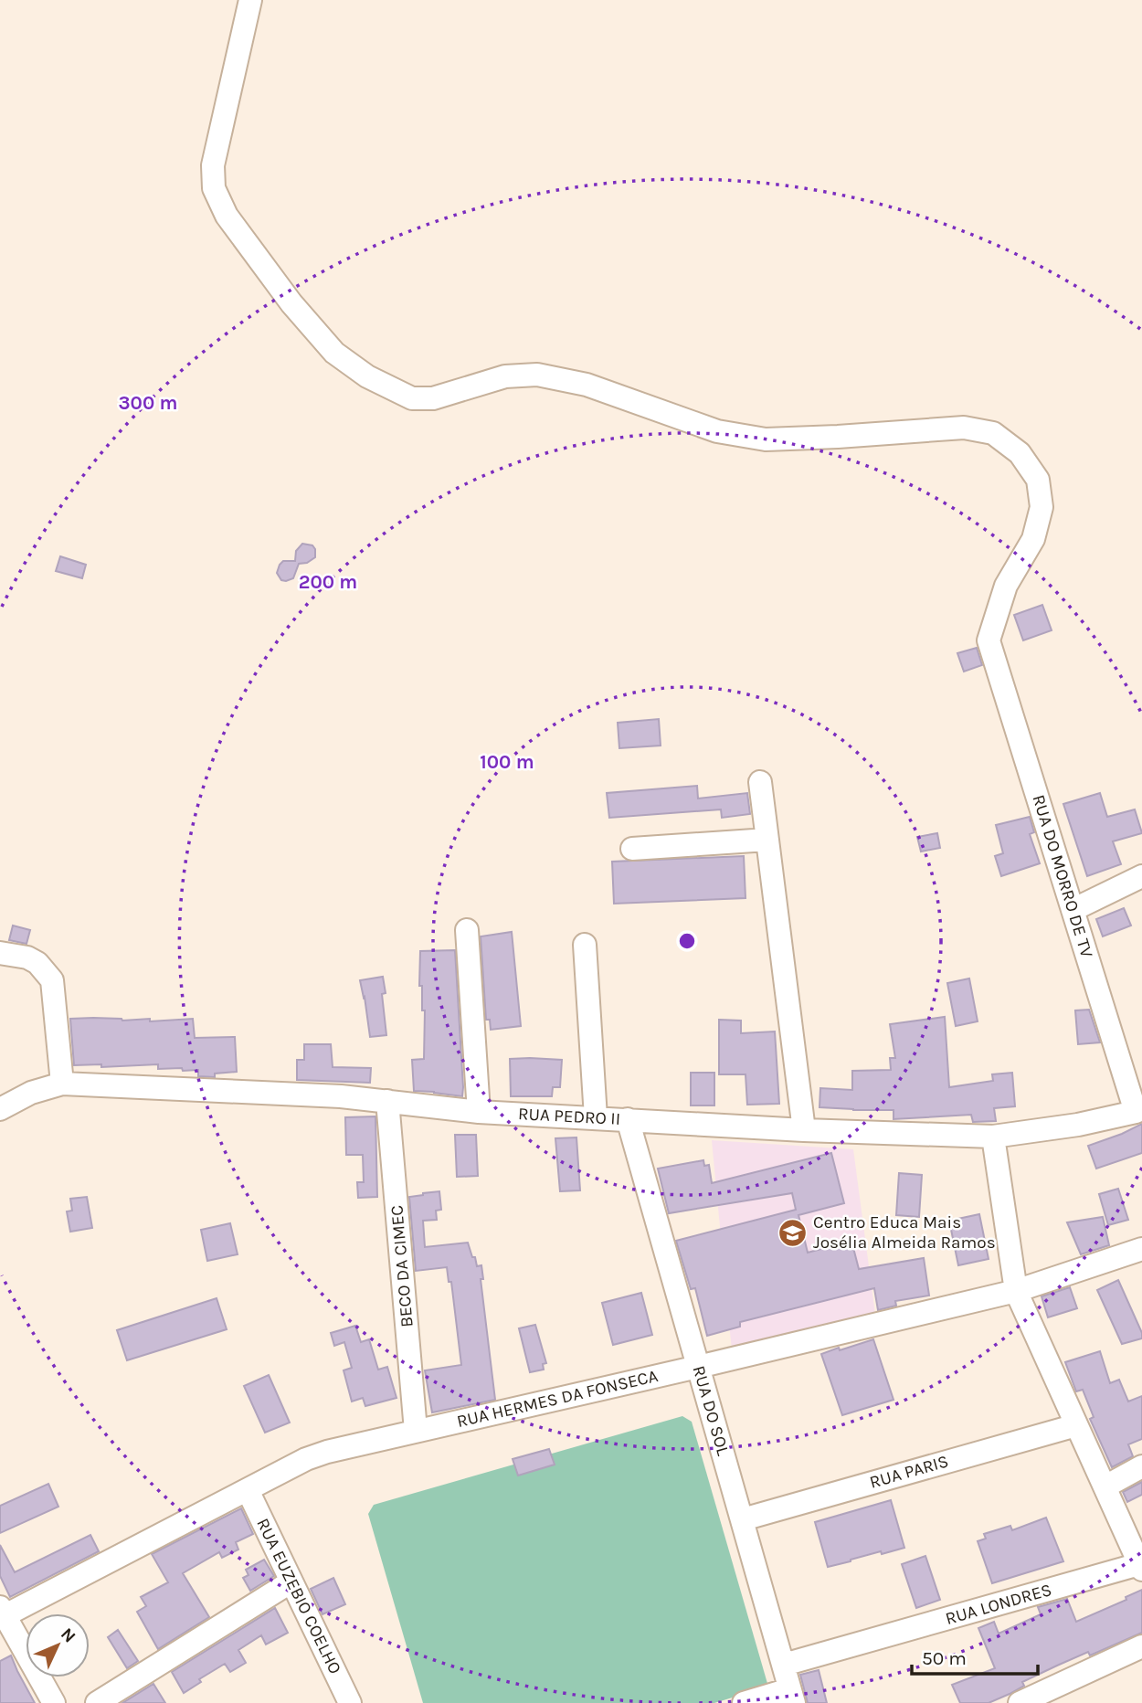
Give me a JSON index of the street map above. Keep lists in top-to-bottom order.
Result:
{
  "streets": {
    "street": [
      "RUA DO MORRO DE TV",
      "RUA PEDRO II",
      "BECO DA CIMEC",
      "RUA HERMES DA FONSECA",
      "RUA DO SOL",
      "RUA PARIS",
      "RUA EUZEBIO COELHO",
      "RUA LONDRES"
    ]
  },
  "crossings": [
    ["RUA DO MORRO DE TV", "RUA PEDRO II"],
    ["RUA PEDRO II", "BECO DA CIMEC"],
    ["RUA PEDRO II", "RUA DO SOL"],
    ["BECO DA CIMEC", "RUA HERMES DA FONSECA"],
    ["RUA HERMES DA FONSECA", "RUA DO SOL"],
    ["RUA HERMES DA FONSECA", "RUA EUZEBIO COELHO"],
    ["RUA DO SOL", "RUA PARIS"],
    ["RUA DO SOL", "RUA LONDRES"]
  ],
  "places": {
    "school or university": ["Centro Educa Mais Josélia Almeida Ramos"]
  },
  "scale_bar": "50 m",
  "north": "top right",
  "rings": ["300 m", "200 m", "100 m"]
}
